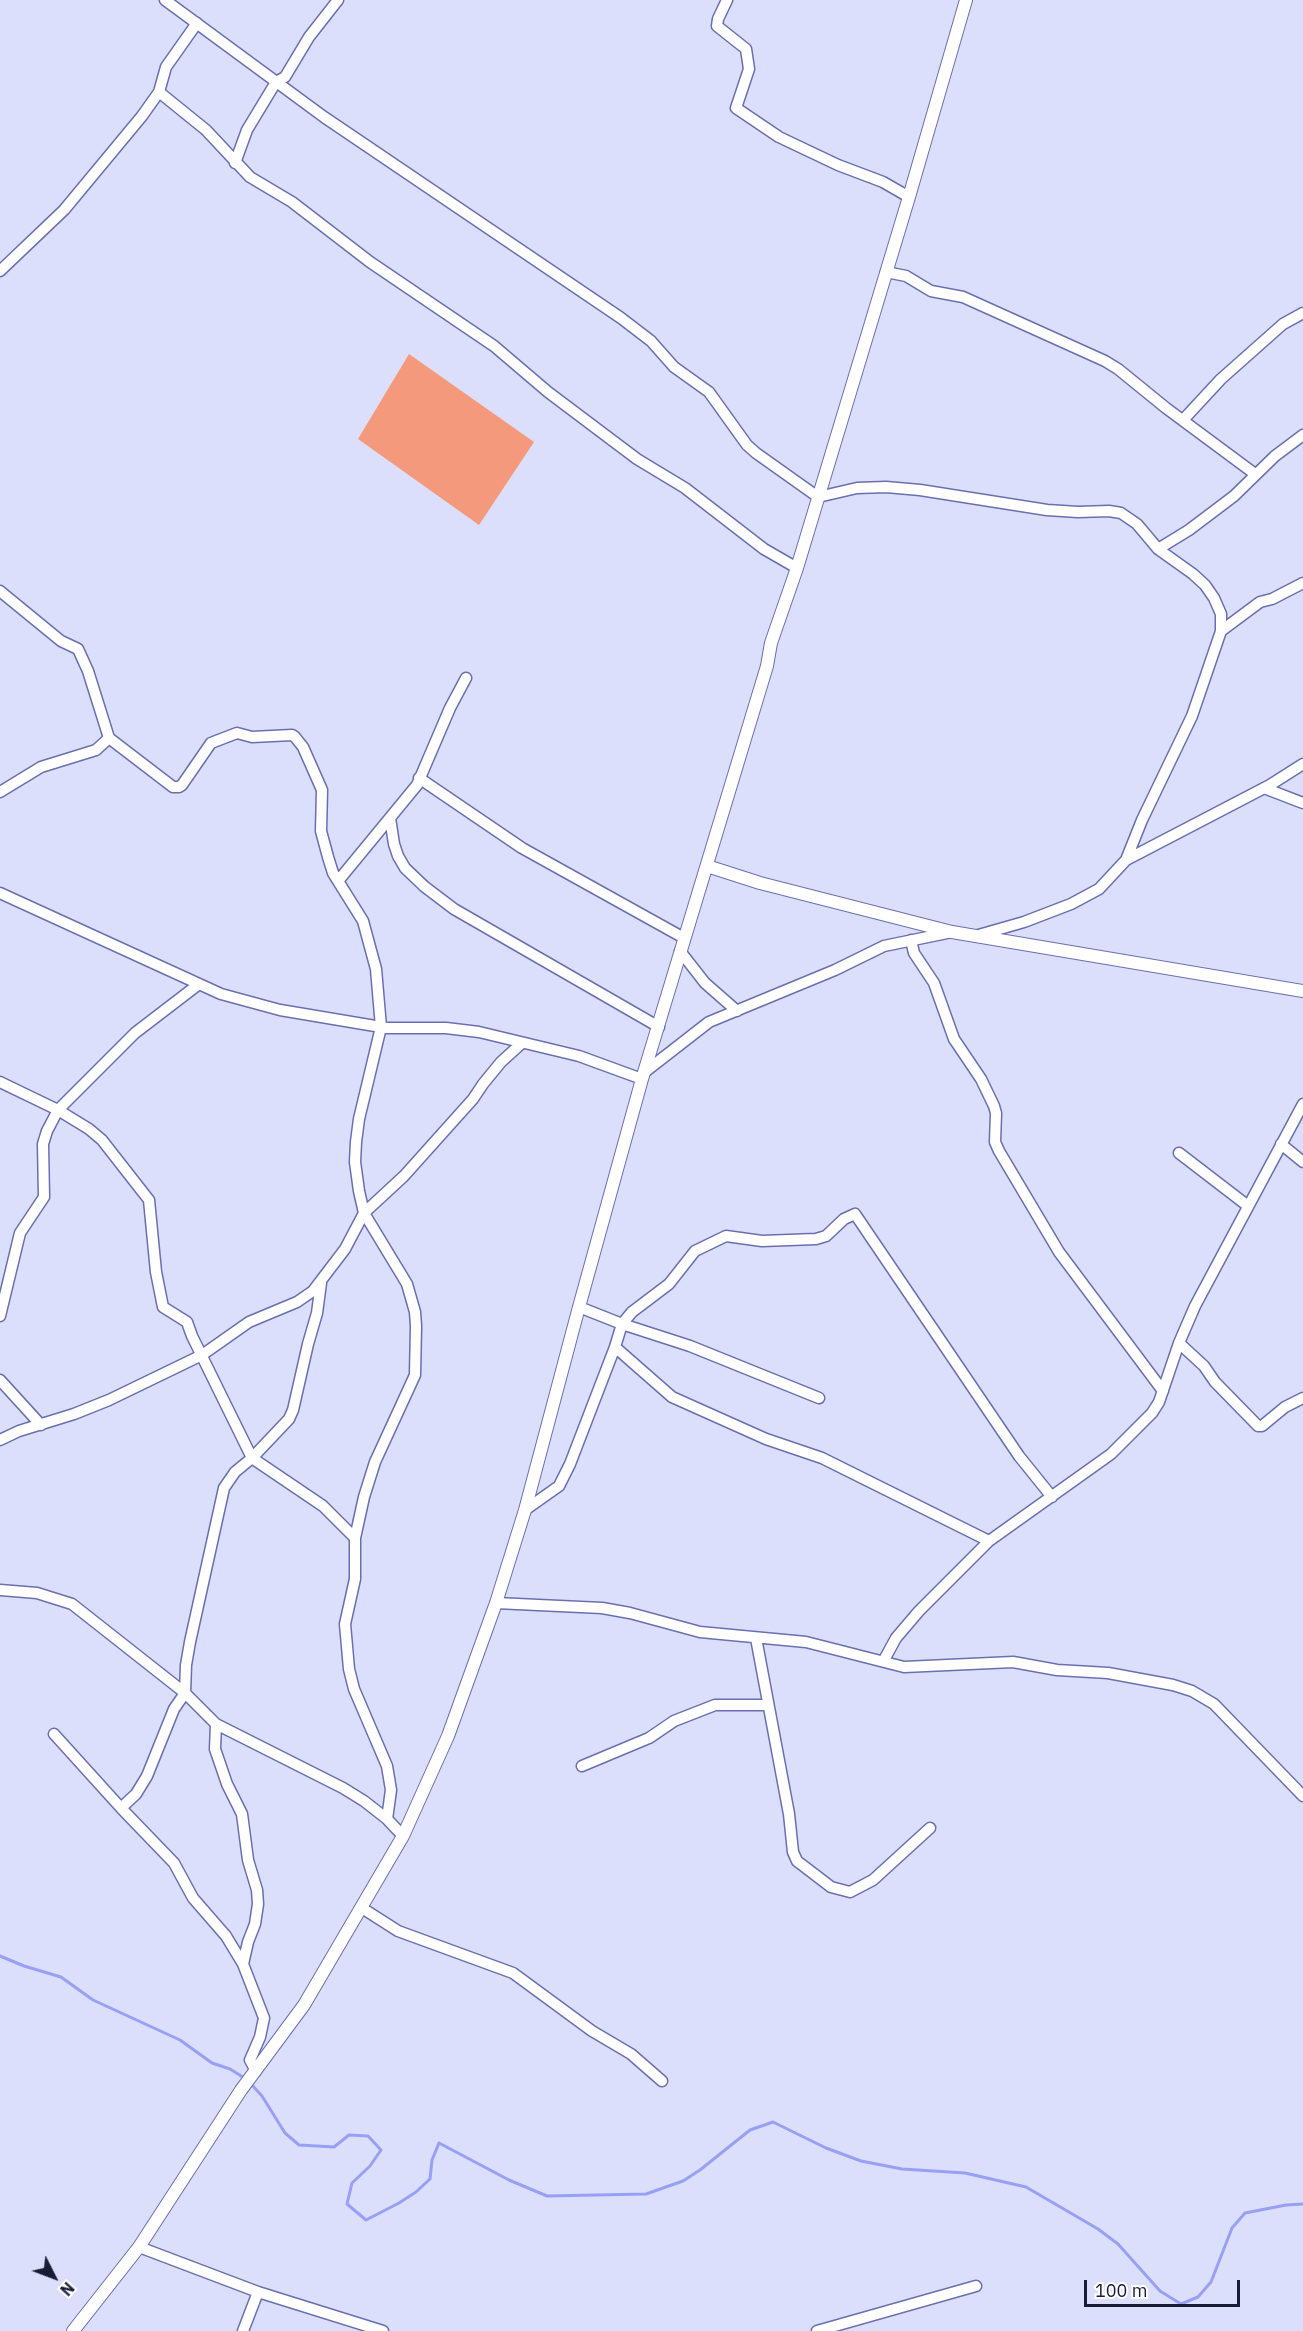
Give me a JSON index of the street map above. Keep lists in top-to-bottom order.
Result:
{
  "scale_bar": "100 m",
  "north": "bottom right"
}
